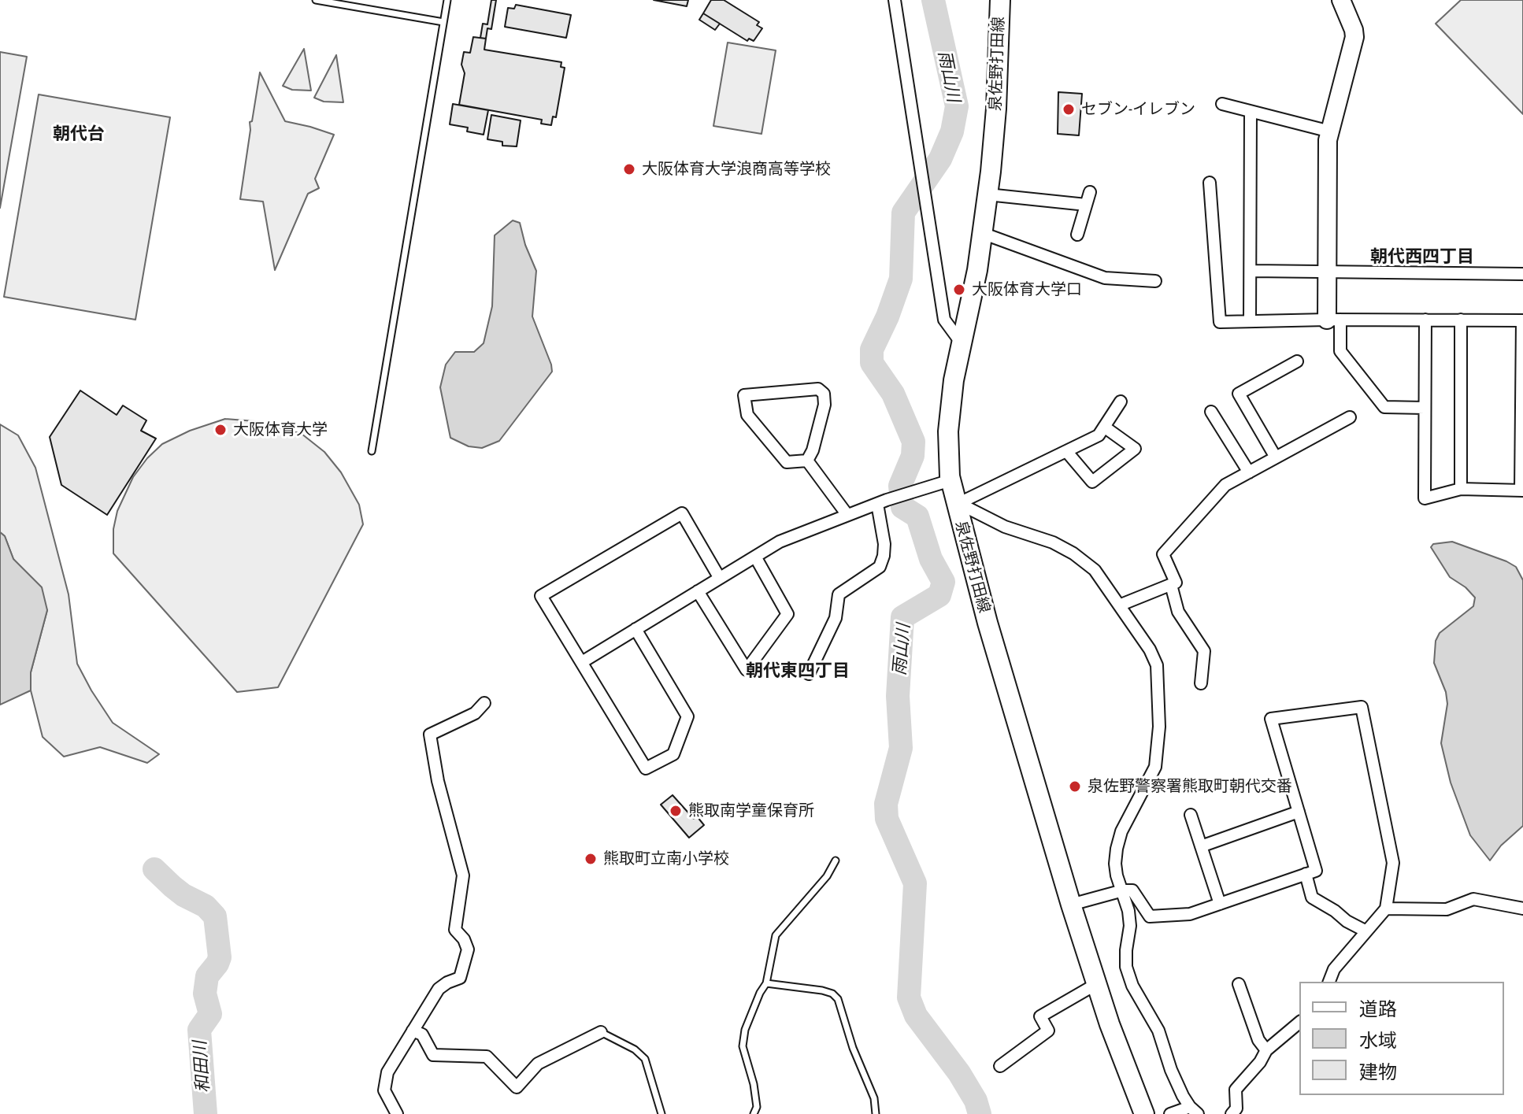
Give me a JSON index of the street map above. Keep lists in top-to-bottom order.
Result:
{
  "streets": {
    "main road": ["泉佐野打田線"]
  },
  "districts": ["朝代台", "朝代西四丁目", "朝代東四丁目"],
  "water": ["雨山川", "和田川"],
  "places": [
    "セブン-イレブン",
    "大阪体育大学浪商高等学校",
    "大阪体育大学口",
    "大阪体育大学",
    "泉佐野警察署熊取町朝代交番",
    "熊取南学童保育所",
    "熊取町立南小学校"
  ],
  "legend": ["道路", "水域", "建物"]
}
